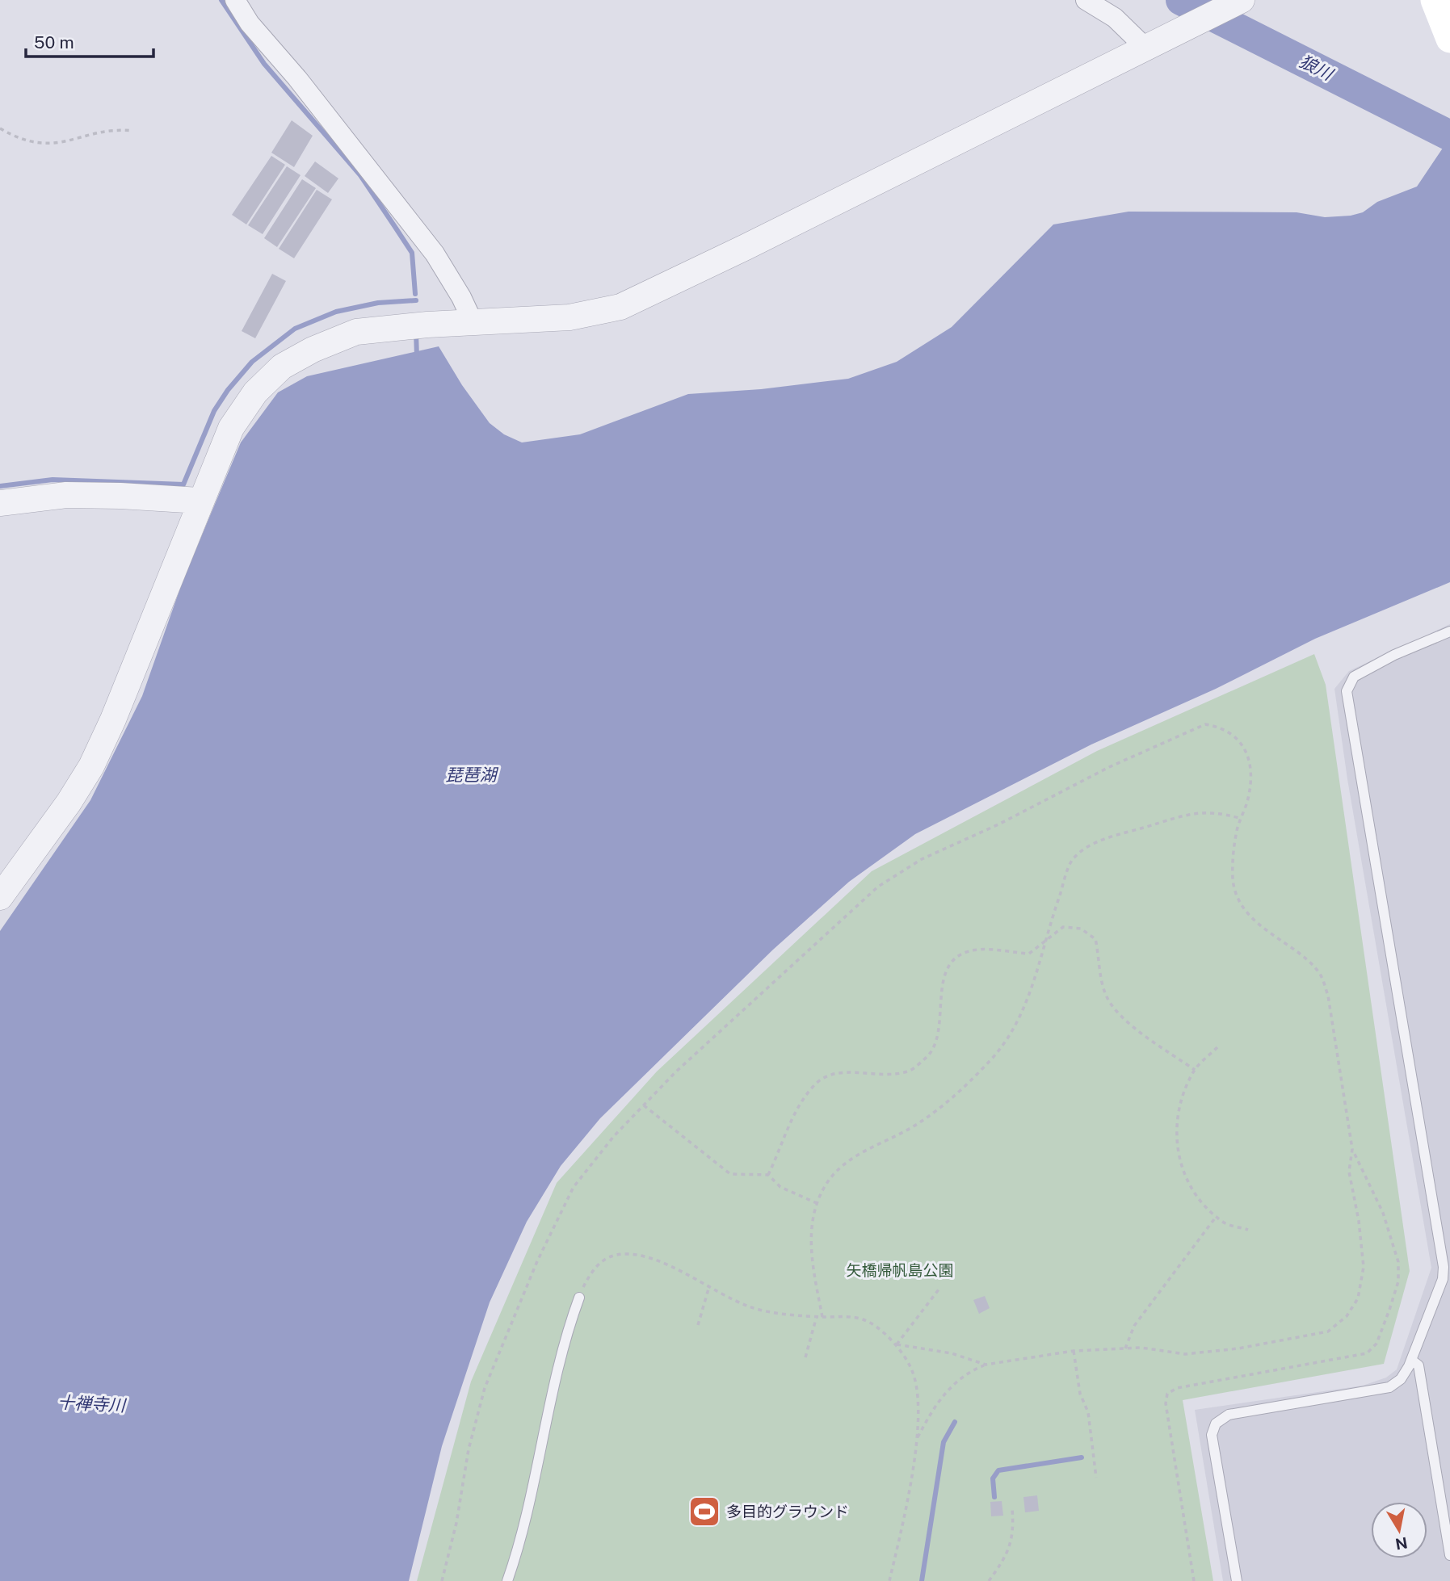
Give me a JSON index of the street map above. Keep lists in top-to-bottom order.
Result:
{
  "water": ["狼川", "琵琶湖", "十禅寺川"],
  "parks": ["矢橋帰帆島公園"],
  "places": {
    "sports": ["多目的グラウンド"]
  },
  "scale_bar": "50 m",
  "north": "bottom"
}
